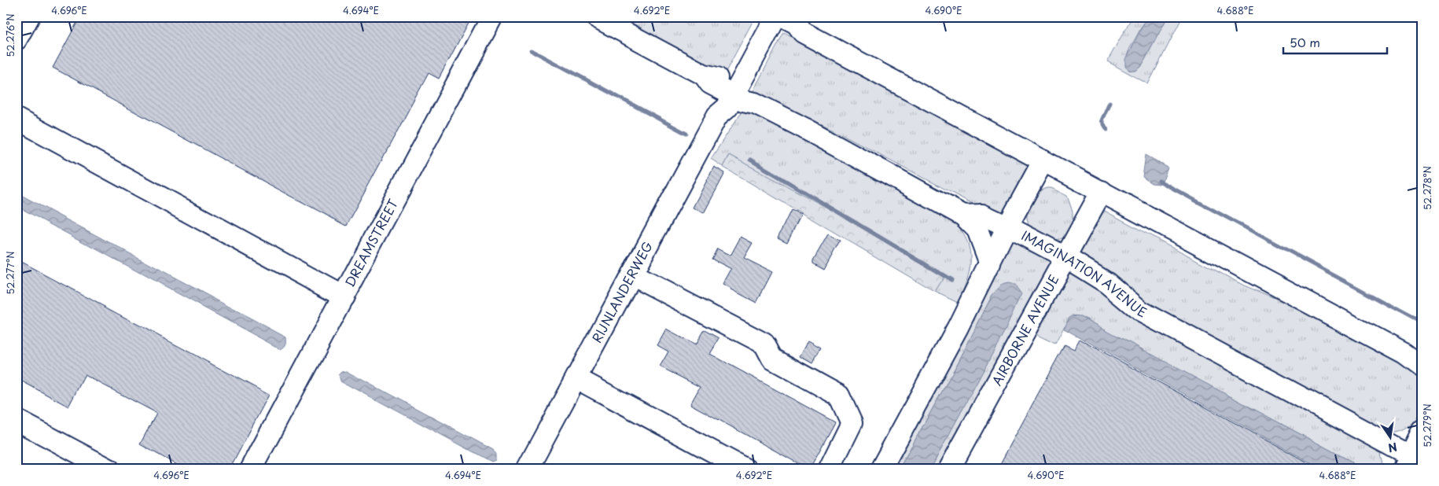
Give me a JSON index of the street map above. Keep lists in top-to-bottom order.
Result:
{
  "streets": {
    "street": [
      "DREAMSTREET",
      "IMAGINATION AVENUE",
      "RIJNLANDERWEG",
      "AIRBORNE AVENUE"
    ]
  },
  "crossings": [
    ["IMAGINATION AVENUE", "RIJNLANDERWEG"],
    ["IMAGINATION AVENUE", "AIRBORNE AVENUE"]
  ],
  "scale_bar": "50 m",
  "north": "bottom",
  "coordinates": [
    "4.696°E",
    "4.694°E",
    "4.692°E",
    "4.690°E",
    "4.688°E",
    "52.276°N",
    "52.278°N",
    "52.277°N",
    "52.279°N"
  ]
}
